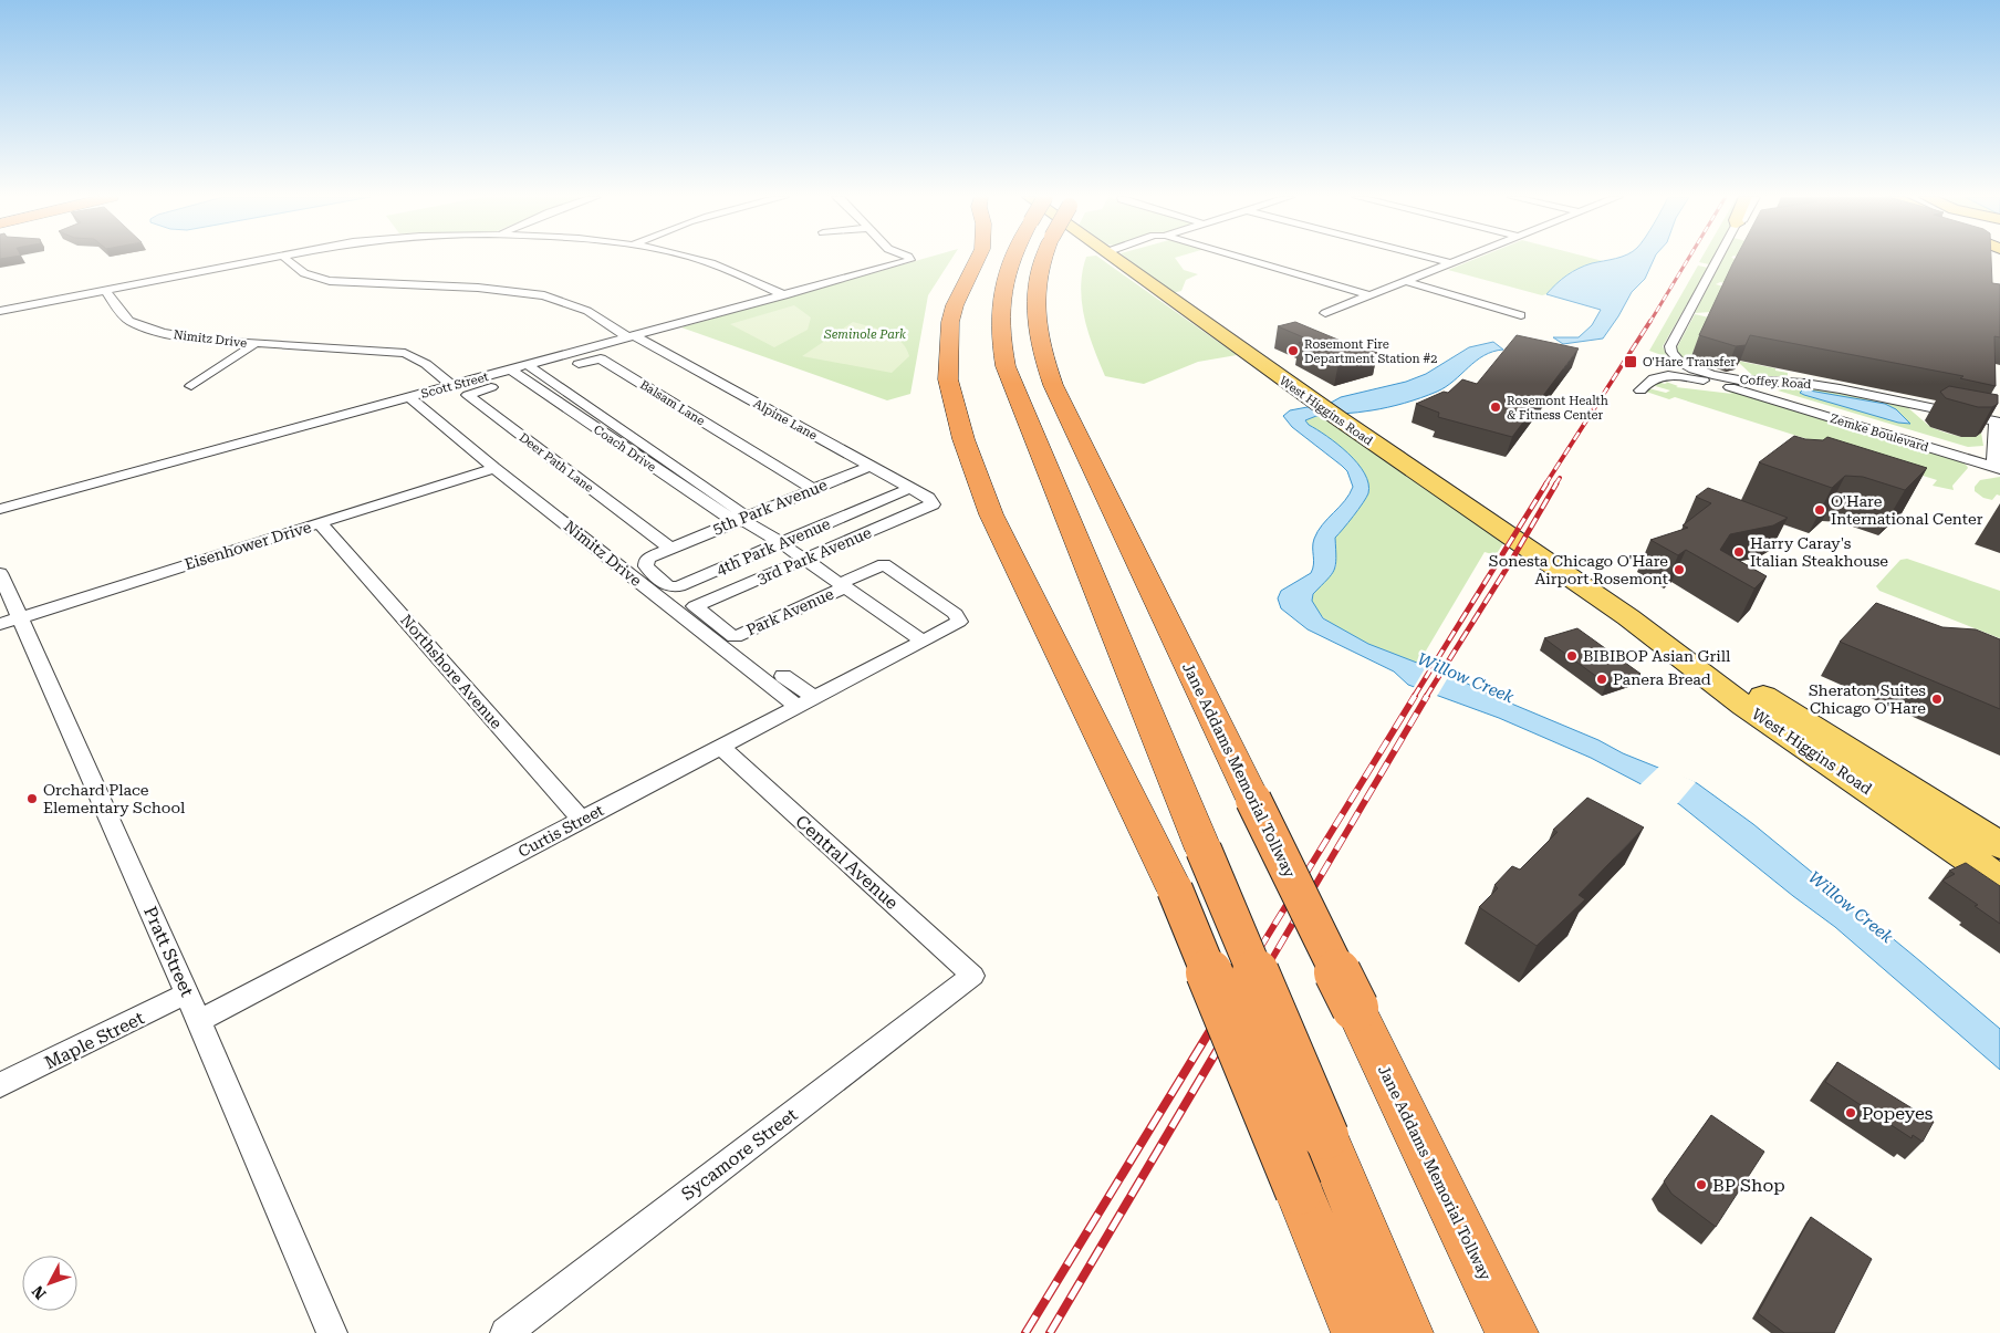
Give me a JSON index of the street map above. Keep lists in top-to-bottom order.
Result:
{
  "streets": {
    "highway": ["Jane Addams Memorial Tollway"],
    "main road": ["West Higgins Road"],
    "street": [
      "Nimitz Drive",
      "Coffey Road",
      "Scott Street",
      "Balsam Lane",
      "Alpine Lane",
      "Zemke Boulevard",
      "Coach Drive",
      "Deer Path Lane",
      "5th Park Avenue",
      "Eisenhower Drive",
      "4th Park Avenue",
      "3rd Park Avenue",
      "Park Avenue",
      "Northshore Avenue",
      "Curtis Street",
      "Central Avenue",
      "Pratt Street",
      "Maple Street",
      "Sycamore Street"
    ]
  },
  "crossings": [
    ["Nimitz Drive", "Scott Street"],
    ["Nimitz Drive", "Eisenhower Drive"],
    ["Nimitz Drive", "Curtis Street"],
    ["Coffey Road", "Zemke Boulevard"],
    ["Scott Street", "Coach Drive"],
    ["Balsam Lane", "Coach Drive"],
    ["Balsam Lane", "5th Park Avenue"],
    ["Alpine Lane", "5th Park Avenue"],
    ["Alpine Lane", "4th Park Avenue"],
    ["Alpine Lane", "3rd Park Avenue"],
    ["Coach Drive", "Deer Path Lane"],
    ["Coach Drive", "5th Park Avenue"],
    ["Coach Drive", "4th Park Avenue"],
    ["Coach Drive", "3rd Park Avenue"],
    ["Coach Drive", "Park Avenue"],
    ["Coach Drive", "Curtis Street"],
    ["Deer Path Lane", "5th Park Avenue"],
    ["Deer Path Lane", "4th Park Avenue"],
    ["5th Park Avenue", "4th Park Avenue"],
    ["Eisenhower Drive", "Northshore Avenue"],
    ["Eisenhower Drive", "Pratt Street"],
    ["3rd Park Avenue", "Park Avenue"],
    ["Northshore Avenue", "Curtis Street"],
    ["Curtis Street", "Central Avenue"],
    ["Curtis Street", "Pratt Street"],
    ["Central Avenue", "Sycamore Street"],
    ["Pratt Street", "Maple Street"]
  ],
  "water": ["Willow Creek"],
  "parks": ["Seminole Park"],
  "places": {
    "other": [
      "Rosemont Fire Department Station #2",
      "Rosemont Health & Fitness Center",
      "O'Hare International Center",
      "Harry Caray's Italian Steakhouse",
      "Sonesta Chicago O'Hare Airport Rosemont",
      "BIBIBOP Asian Grill",
      "Panera Bread",
      "Sheraton Suites Chicago O'Hare",
      "Orchard Place Elementary School",
      "Popeyes",
      "BP Shop"
    ],
    "transit": ["O'Hare Transfer"]
  },
  "north": "bottom left"
}
